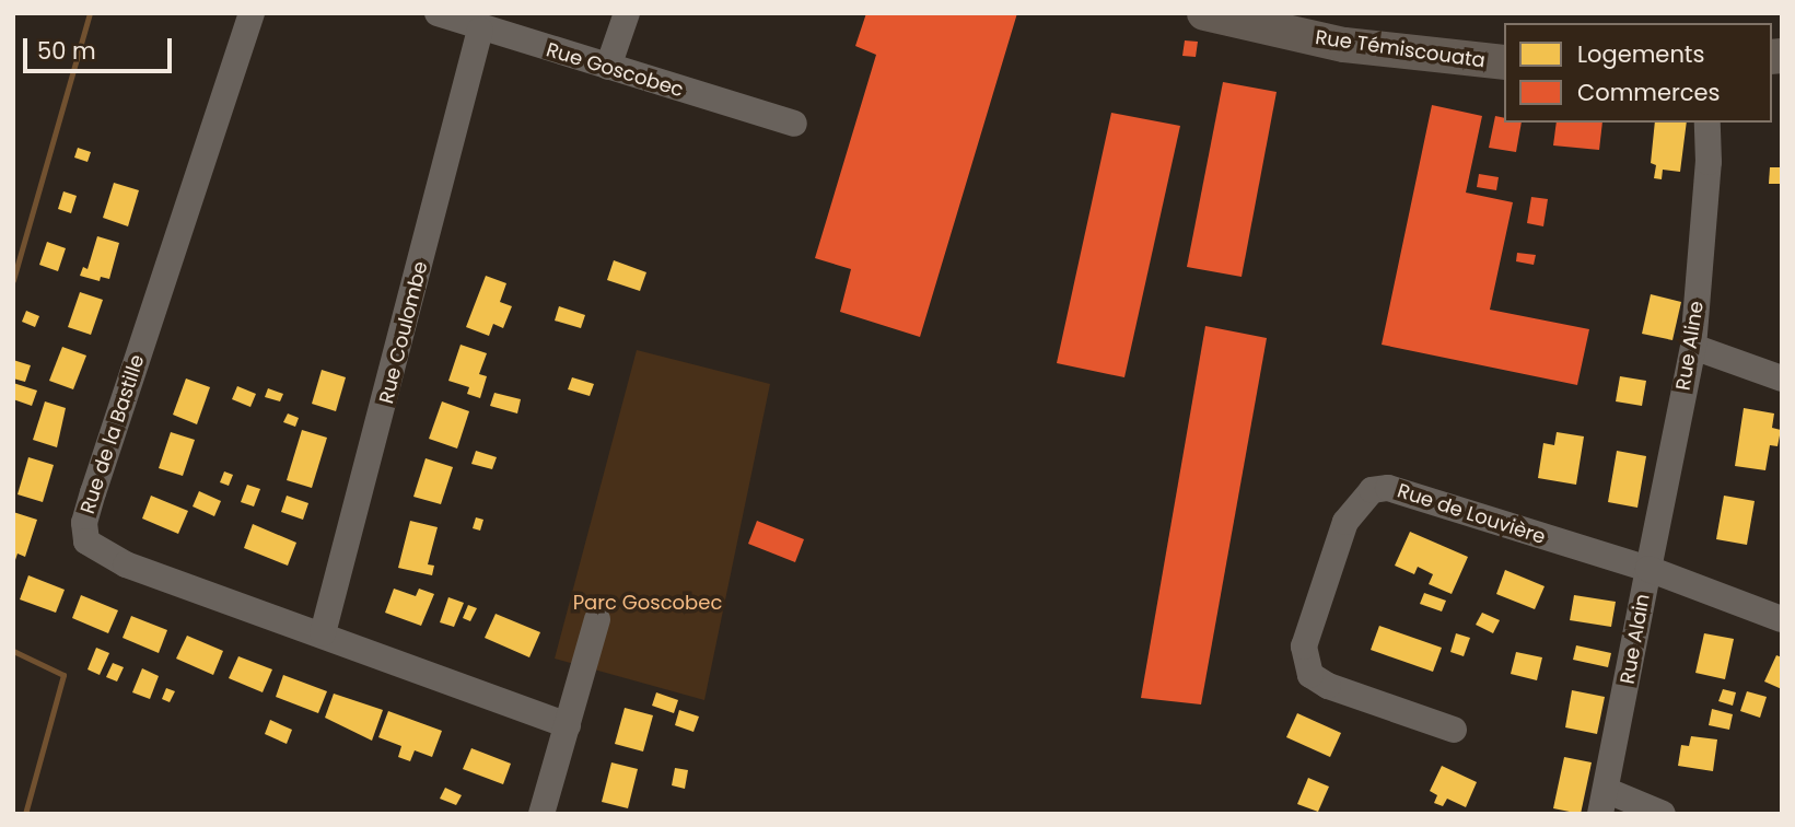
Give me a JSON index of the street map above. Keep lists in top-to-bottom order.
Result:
{
  "streets": {
    "main road": ["Rue Témiscouata"],
    "street": [
      "Rue Goscobec",
      "Rue Coulombe",
      "Rue Aline",
      "Rue de la Bastille",
      "Rue de Louvière",
      "Rue Alain"
    ]
  },
  "crossings": [
    ["Rue Goscobec", "Rue Coulombe"],
    ["Rue Coulombe", "Rue de la Bastille"],
    ["Rue Aline", "Rue de Louvière"],
    ["Rue Aline", "Rue Alain"],
    ["Rue de Louvière", "Rue Alain"]
  ],
  "parks": ["Parc Goscobec"],
  "legend": ["Logements", "Commerces"],
  "scale_bar": "50 m"
}
